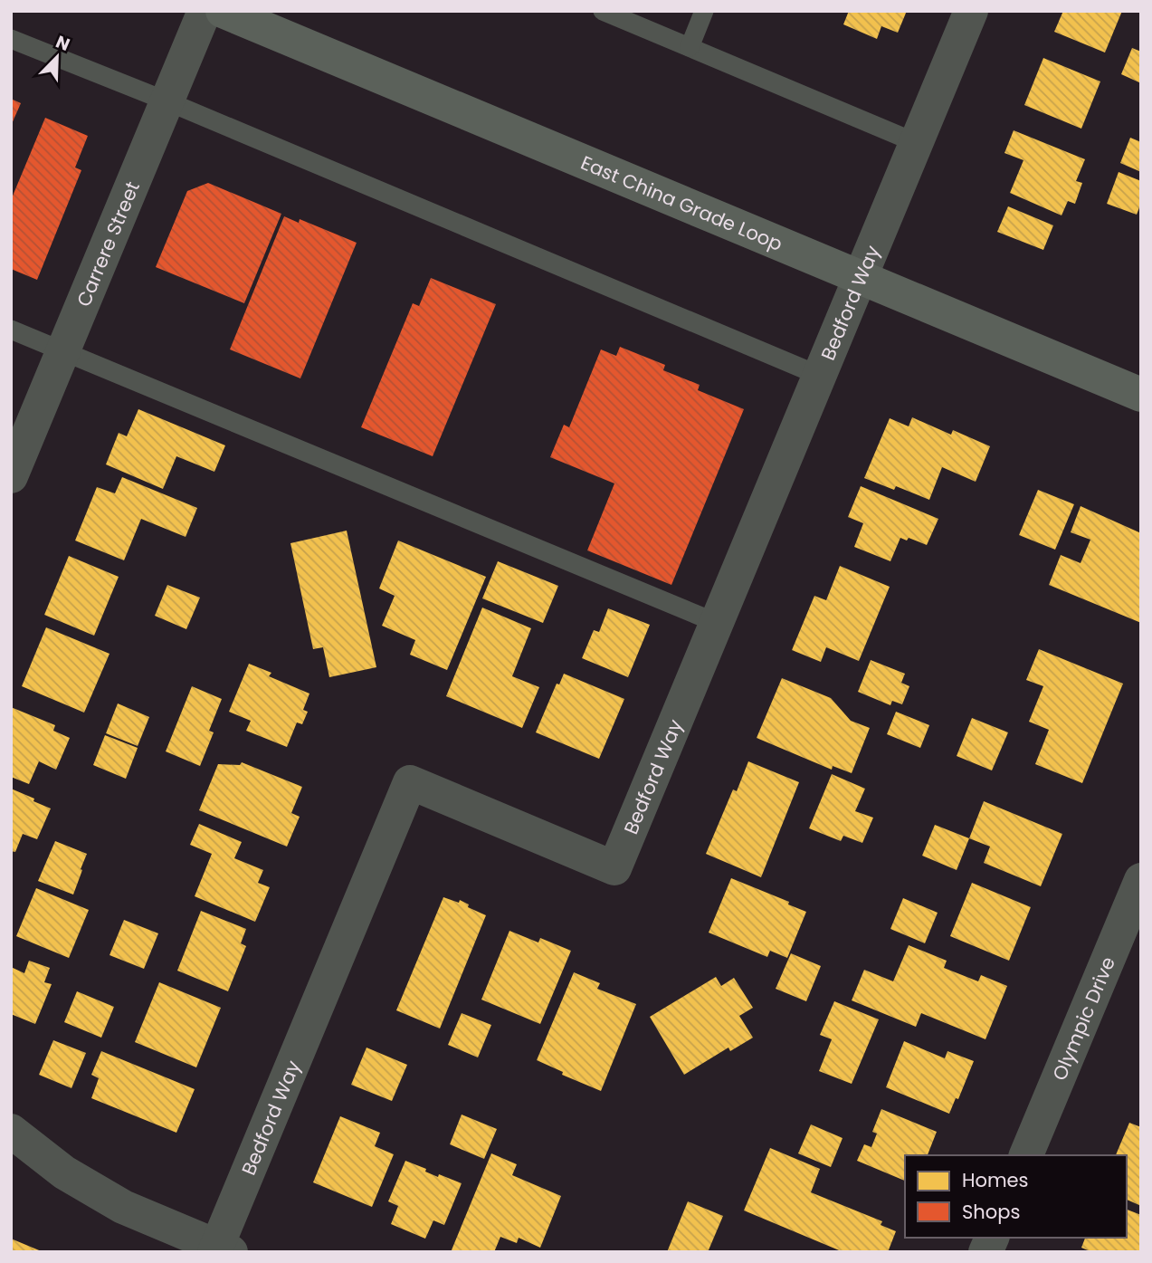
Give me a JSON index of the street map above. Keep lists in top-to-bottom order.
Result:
{
  "streets": {
    "main road": ["East China Grade Loop"],
    "street": ["Carrere Street", "Bedford Way", "Olympic Drive"]
  },
  "crossings": [
    ["East China Grade Loop", "Bedford Way"]
  ],
  "legend": ["Homes", "Shops"],
  "north": "top right"
}
